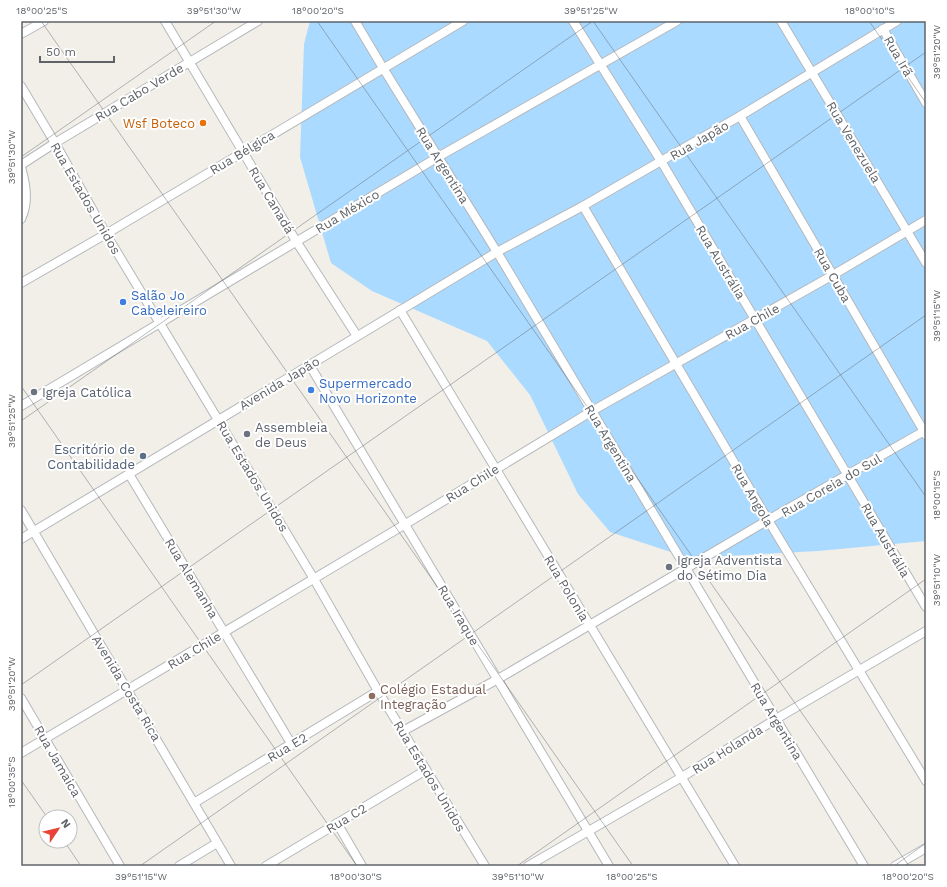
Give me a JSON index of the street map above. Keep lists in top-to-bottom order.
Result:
{
  "streets": {
    "street": [
      "Rua Irã",
      "Rua Cabo Verde",
      "Rua Japão",
      "Rua Venezuela",
      "Rua Bélgica",
      "Rua Argentina",
      "Rua Estados Unidos",
      "Rua Canadá",
      "Rua México",
      "Rua Austrália",
      "Rua Cuba",
      "Rua Chile",
      "Avenida Japão",
      "Rua Coreia do Sul",
      "Rua Angola",
      "Rua Alemanha",
      "Rua Polonia",
      "Rua Iraque",
      "Avenida Costa Rica",
      "Rua E2",
      "Rua Holanda",
      "Rua Jamaica",
      "Rua C2"
    ]
  },
  "crossings": [
    ["Rua Irã", "Rua Japão"],
    ["Rua Cabo Verde", "Rua Estados Unidos"],
    ["Rua Cabo Verde", "Rua Canadá"],
    ["Rua Japão", "Rua Venezuela"],
    ["Rua Japão", "Rua Argentina"],
    ["Rua Japão", "Rua Austrália"],
    ["Rua Japão", "Rua Cuba"],
    ["Rua Japão", "Avenida Japão"],
    ["Rua Japão", "Rua Angola"],
    ["Rua Venezuela", "Rua Chile"],
    ["Rua Bélgica", "Rua Argentina"],
    ["Rua Bélgica", "Rua Estados Unidos"],
    ["Rua Bélgica", "Rua Canadá"],
    ["Rua Argentina", "Rua México"],
    ["Rua Argentina", "Rua Chile"],
    ["Rua Argentina", "Avenida Japão"],
    ["Rua Argentina", "Rua Coreia do Sul"],
    ["Rua Argentina", "Rua Holanda"],
    ["Rua Estados Unidos", "Rua México"],
    ["Rua Estados Unidos", "Rua Chile"],
    ["Rua Estados Unidos", "Avenida Japão"],
    ["Rua Estados Unidos", "Rua Coreia do Sul"],
    ["Rua Estados Unidos", "Rua E2"],
    ["Rua Estados Unidos", "Rua C2"],
    ["Rua Canadá", "Rua México"],
    ["Rua Canadá", "Avenida Japão"],
    ["Rua México", "Rua Austrália"],
    ["Rua Austrália", "Rua Chile"],
    ["Rua Austrália", "Rua Coreia do Sul"],
    ["Rua Cuba", "Rua Chile"],
    ["Rua Cuba", "Rua Coreia do Sul"],
    ["Rua Chile", "Rua Angola"],
    ["Rua Chile", "Rua Alemanha"],
    ["Rua Chile", "Rua Polonia"],
    ["Rua Chile", "Rua Iraque"],
    ["Rua Chile", "Avenida Costa Rica"],
    ["Rua Chile", "Rua Jamaica"],
    ["Avenida Japão", "Rua Alemanha"],
    ["Avenida Japão", "Rua Polonia"],
    ["Avenida Japão", "Rua Iraque"],
    ["Avenida Japão", "Avenida Costa Rica"],
    ["Rua Coreia do Sul", "Rua Angola"],
    ["Rua Coreia do Sul", "Rua Polonia"],
    ["Rua Coreia do Sul", "Rua Iraque"],
    ["Rua Angola", "Rua Holanda"],
    ["Rua Alemanha", "Rua E2"],
    ["Rua Polonia", "Rua Holanda"],
    ["Rua Iraque", "Rua Holanda"],
    ["Avenida Costa Rica", "Rua E2"]
  ],
  "places": [
    "Wsf Boteco",
    "Salão Jo Cabeleireiro",
    "Supermercado Novo Horizonte",
    "Igreja Católica",
    "Assembleia de Deus",
    "Escritório de Contabilidade",
    "Igreja Adventista do Sétimo Dia",
    "Colégio Estadual Integração"
  ],
  "scale_bar": "50 m",
  "north": "top right",
  "coordinates": [
    "18°00'25\"S",
    "39°51'30\"W",
    "18°00'20\"S",
    "39°51'25\"W",
    "18°00'10\"S",
    "39°51'20\"W",
    "39°51'15\"W",
    "18°00'15\"S",
    "39°51'10\"W",
    "18°00'35\"S",
    "18°00'30\"S"
  ]
}
